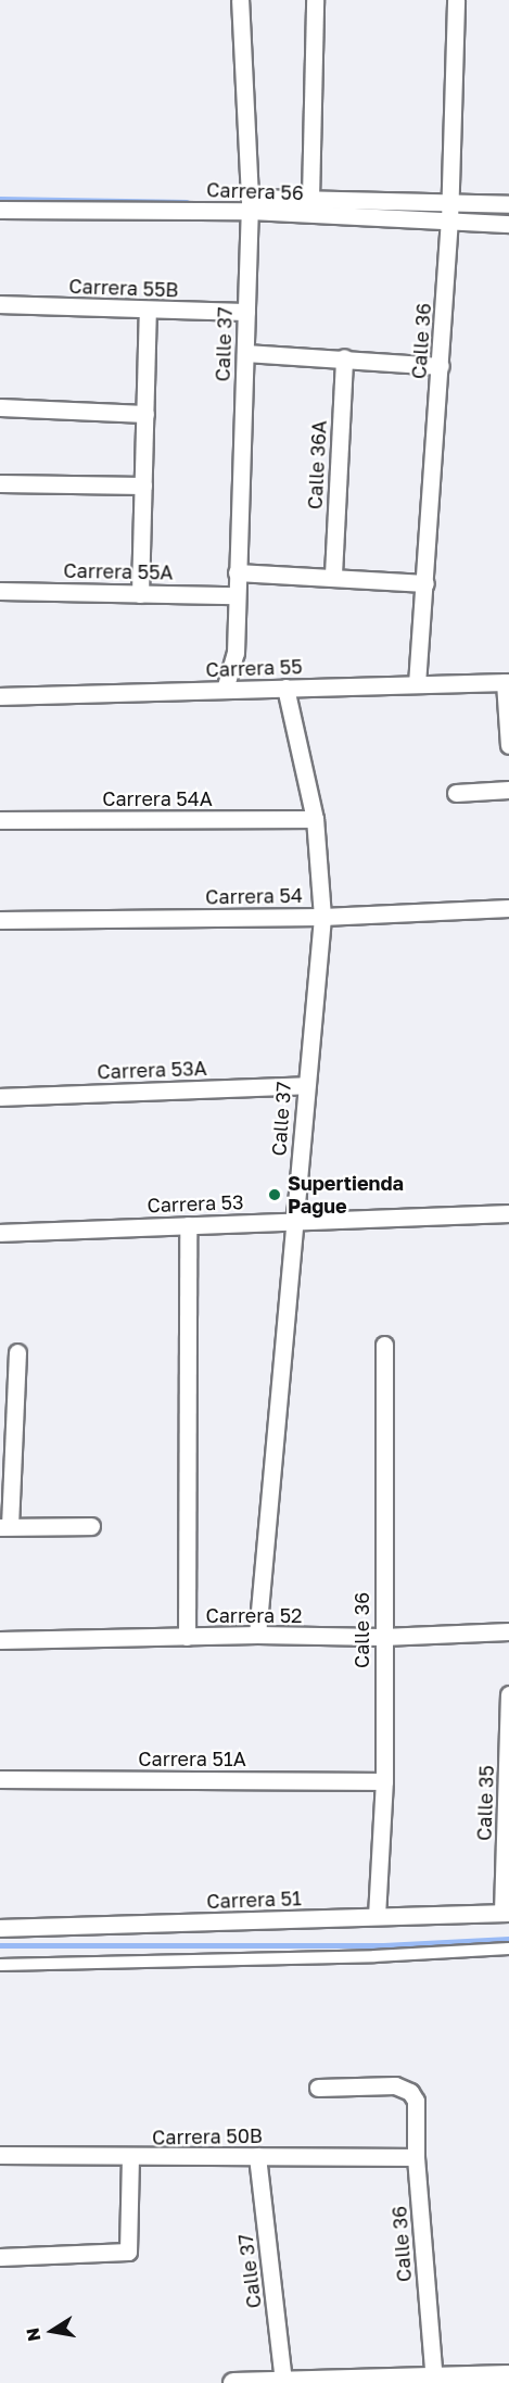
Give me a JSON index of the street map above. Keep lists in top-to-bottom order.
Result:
{
  "streets": {
    "street": [
      "Carrera 56",
      "Carrera 55B",
      "Calle 36",
      "Calle 37",
      "Calle 36A",
      "Carrera 55A",
      "Carrera 55",
      "Carrera 54A",
      "Carrera 54",
      "Carrera 53A",
      "Carrera 53",
      "Carrera 52",
      "Carrera 51A",
      "Calle 35",
      "Carrera 51",
      "Carrera 50B"
    ]
  },
  "crossings": [
    ["Carrera 56", "Calle 36"],
    ["Carrera 56", "Calle 37"],
    ["Carrera 55B", "Calle 37"],
    ["Calle 36", "Carrera 55"],
    ["Calle 36", "Carrera 52"],
    ["Calle 36", "Carrera 51A"],
    ["Calle 36", "Carrera 51"],
    ["Calle 36", "Carrera 50B"],
    ["Calle 37", "Carrera 55A"],
    ["Calle 37", "Carrera 55"],
    ["Calle 37", "Carrera 54A"],
    ["Calle 37", "Carrera 54"],
    ["Calle 37", "Carrera 53A"],
    ["Calle 37", "Carrera 53"],
    ["Calle 37", "Carrera 52"],
    ["Calle 37", "Carrera 50B"],
    ["Calle 35", "Carrera 51"]
  ],
  "places": ["Supertienda Pague"],
  "north": "left"
}
